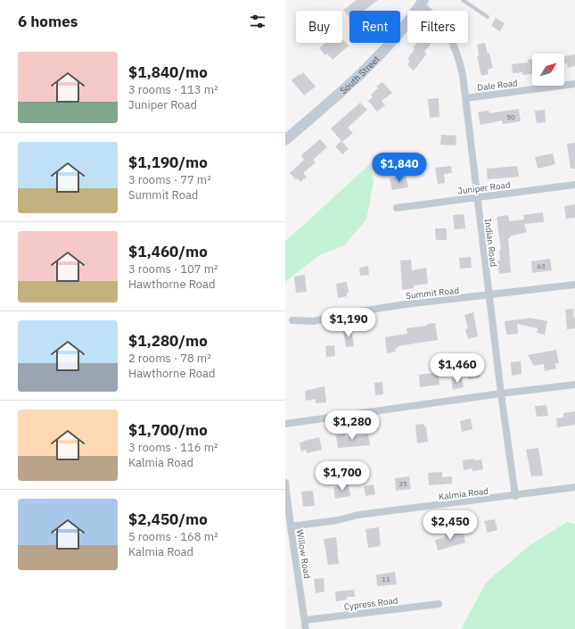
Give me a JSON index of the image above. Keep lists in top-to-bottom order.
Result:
{
  "streets": {
    "main road": ["South Street"],
    "street": [
      "Dale Road",
      "Juniper Road",
      "Indian Road",
      "Summit Road",
      "Kalmia Road",
      "Willow Road",
      "Cypress Road"
    ]
  },
  "crossings": [
    ["South Street", "Indian Road"],
    ["Dale Road", "Indian Road"],
    ["Juniper Road", "Indian Road"],
    ["Indian Road", "Summit Road"],
    ["Indian Road", "Kalmia Road"],
    ["Kalmia Road", "Willow Road"],
    ["Willow Road", "Cypress Road"]
  ],
  "house_numbers": [
    "50",
    "63",
    "35",
    "11"
  ],
  "north": "top right",
  "page": {
    "heading": "6 homes",
    "chip": ["Buy", "Rent", "Filters"],
    "list": [
      {
        "name": "$1,840/mo",
        "note": "3 rooms · 113 m² · Juniper Road"
      },
      {
        "name": "$1,190/mo",
        "note": "3 rooms · 77 m² · Summit Road"
      },
      {
        "name": "$1,460/mo",
        "note": "3 rooms · 107 m² · Hawthorne Road"
      },
      {
        "name": "$1,280/mo",
        "note": "2 rooms · 78 m² · Hawthorne Road"
      },
      {
        "name": "$1,700/mo",
        "note": "3 rooms · 116 m² · Kalmia Road"
      },
      {
        "name": "$2,450/mo",
        "note": "5 rooms · 168 m² · Kalmia Road"
      }
    ],
    "price": [
      "$1,840",
      "$1,190",
      "$1,460",
      "$1,280",
      "$1,700",
      "$2,450"
    ]
  }
}
